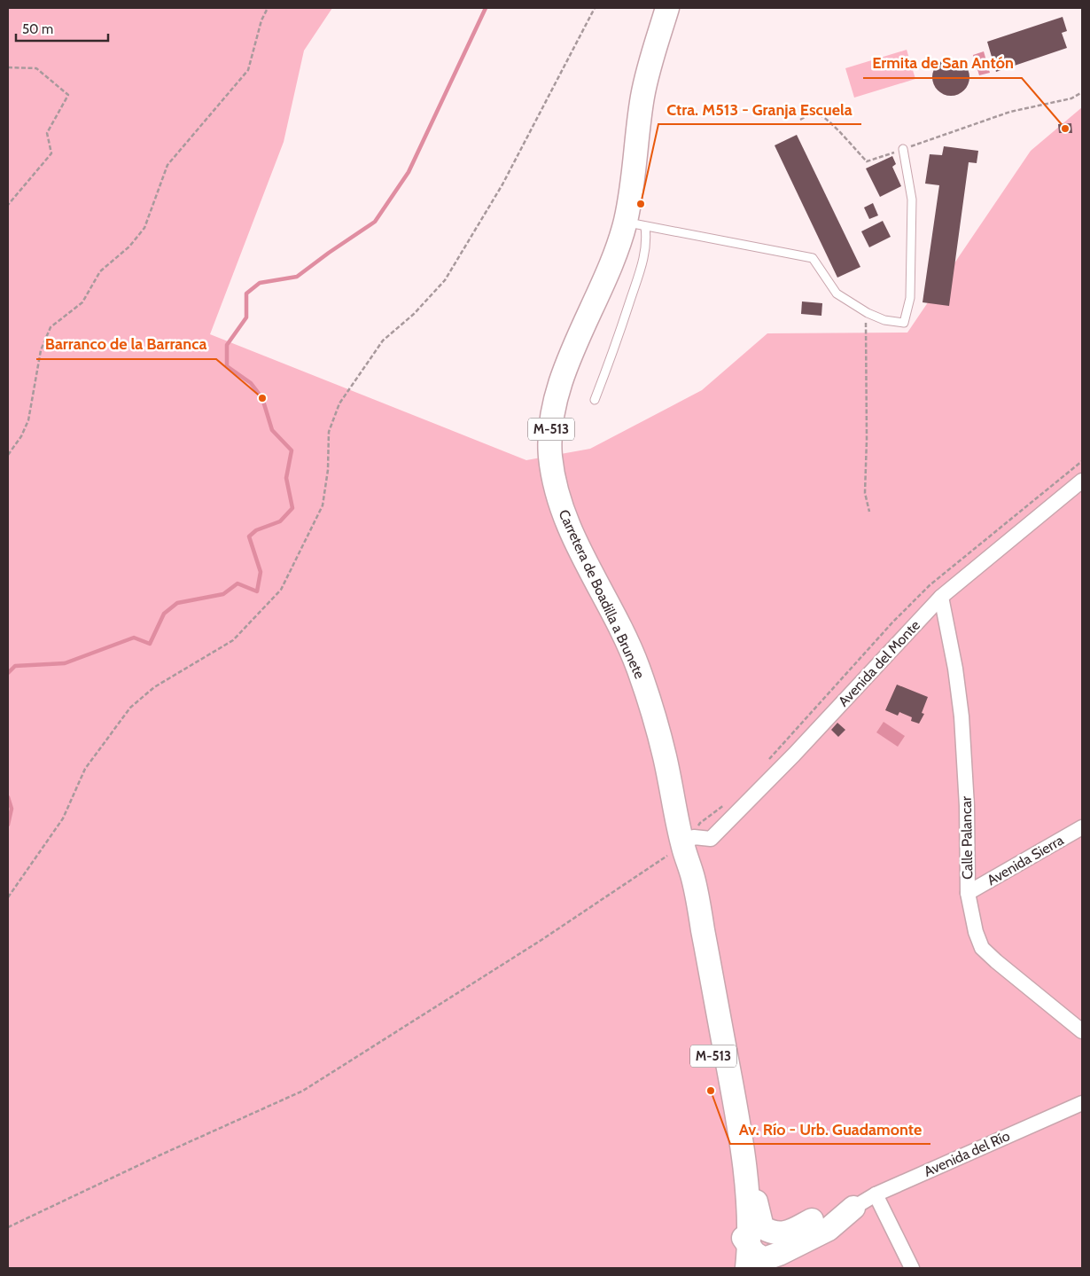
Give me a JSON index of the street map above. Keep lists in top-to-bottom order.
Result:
{
  "streets": {
    "main road": ["M-513", "Carretera de Boadilla a Brunete"],
    "street": [
      "Avenida del Monte",
      "Calle Palancar",
      "Avenida Sierra",
      "Avenida del Río"
    ]
  },
  "crossings": [
    ["M-513", "Carretera de Boadilla a Brunete"],
    ["M-513", "Avenida del Monte"],
    ["Carretera de Boadilla a Brunete", "Avenida del Monte"],
    ["Avenida del Monte", "Calle Palancar"],
    ["Calle Palancar", "Avenida Sierra"]
  ],
  "places": [
    "Ermita de San Antón",
    "Ctra. M513 - Granja Escuela",
    "Barranco de la Barranca",
    "Av. Río - Urb. Guadamonte"
  ],
  "scale_bar": "50 m"
}
